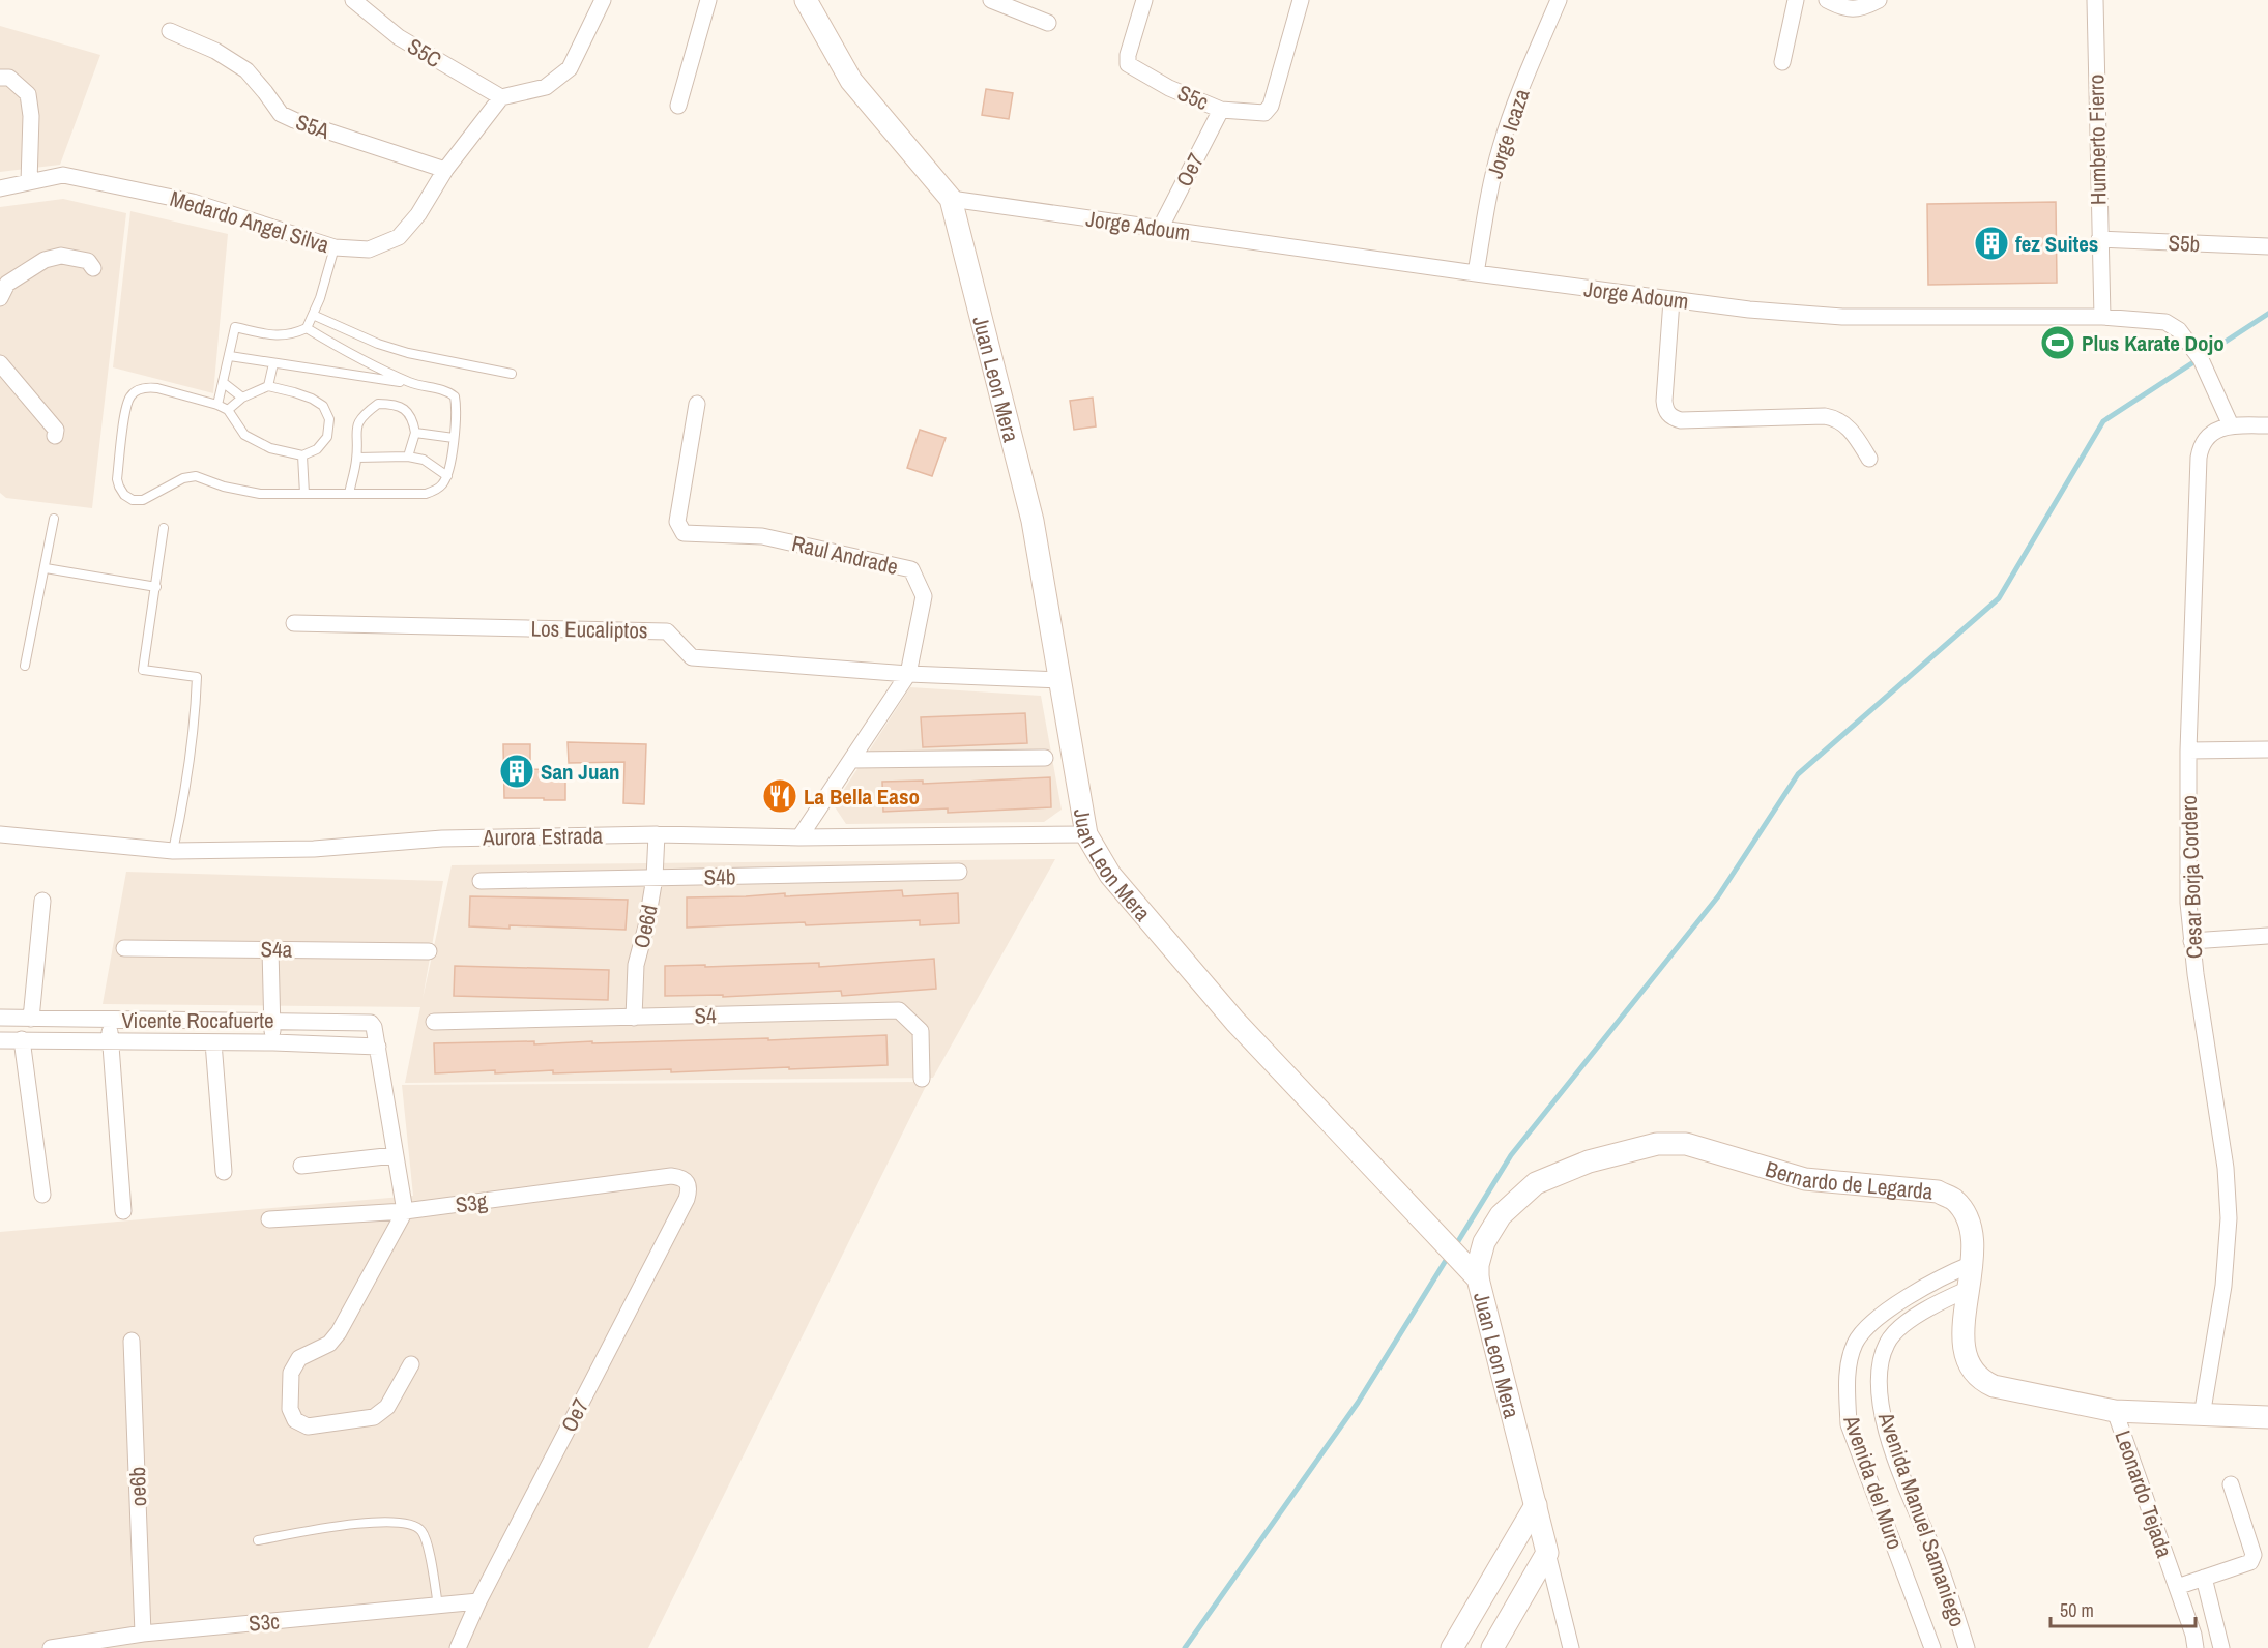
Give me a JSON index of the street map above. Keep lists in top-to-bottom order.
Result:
{
  "streets": {
    "street": [
      "S5C",
      "S5c",
      "S5A",
      "Jorge Icaza",
      "Humberto Fierro",
      "Oe7",
      "Medardo Angel Silva",
      "Jorge Adoum",
      "S5b",
      "Juan Leon Mera",
      "Raul Andrade",
      "Los Eucaliptos",
      "Aurora Estrada",
      "S4b",
      "Cesar Borja Cordero",
      "Oe6d",
      "S4a",
      "S4",
      "Vicente Rocafuerte",
      "Bernardo de Legarda",
      "S3g",
      "Avenida del Muro",
      "oe6b",
      "Leonardo Tejada",
      "Avenida Manuel Samaniego",
      "S3c"
    ]
  },
  "crossings": [
    ["S5C", "Medardo Angel Silva"],
    ["S5c", "Oe7"],
    ["S5A", "Medardo Angel Silva"],
    ["Jorge Icaza", "Jorge Adoum"],
    ["Humberto Fierro", "Jorge Adoum"],
    ["Humberto Fierro", "S5b"],
    ["Oe7", "Jorge Adoum"],
    ["Oe7", "S3g"],
    ["Oe7", "S3c"],
    ["Jorge Adoum", "Juan Leon Mera"],
    ["Jorge Adoum", "Cesar Borja Cordero"],
    ["Juan Leon Mera", "Los Eucaliptos"],
    ["Juan Leon Mera", "Aurora Estrada"],
    ["Juan Leon Mera", "Bernardo de Legarda"],
    ["Raul Andrade", "Los Eucaliptos"],
    ["Raul Andrade", "Aurora Estrada"],
    ["Aurora Estrada", "Oe6d"],
    ["S4b", "Oe6d"],
    ["Cesar Borja Cordero", "Bernardo de Legarda"],
    ["Oe6d", "S4"],
    ["Vicente Rocafuerte", "S3g"],
    ["Bernardo de Legarda", "Avenida del Muro"],
    ["Bernardo de Legarda", "Leonardo Tejada"],
    ["Bernardo de Legarda", "Avenida Manuel Samaniego"],
    ["oe6b", "S3c"]
  ],
  "places": {
    "building": ["fez Suites", "San Juan"],
    "sports": ["Plus Karate Dojo"],
    "restaurant": ["La Bella Easo"]
  },
  "scale_bar": "50 m"
}
